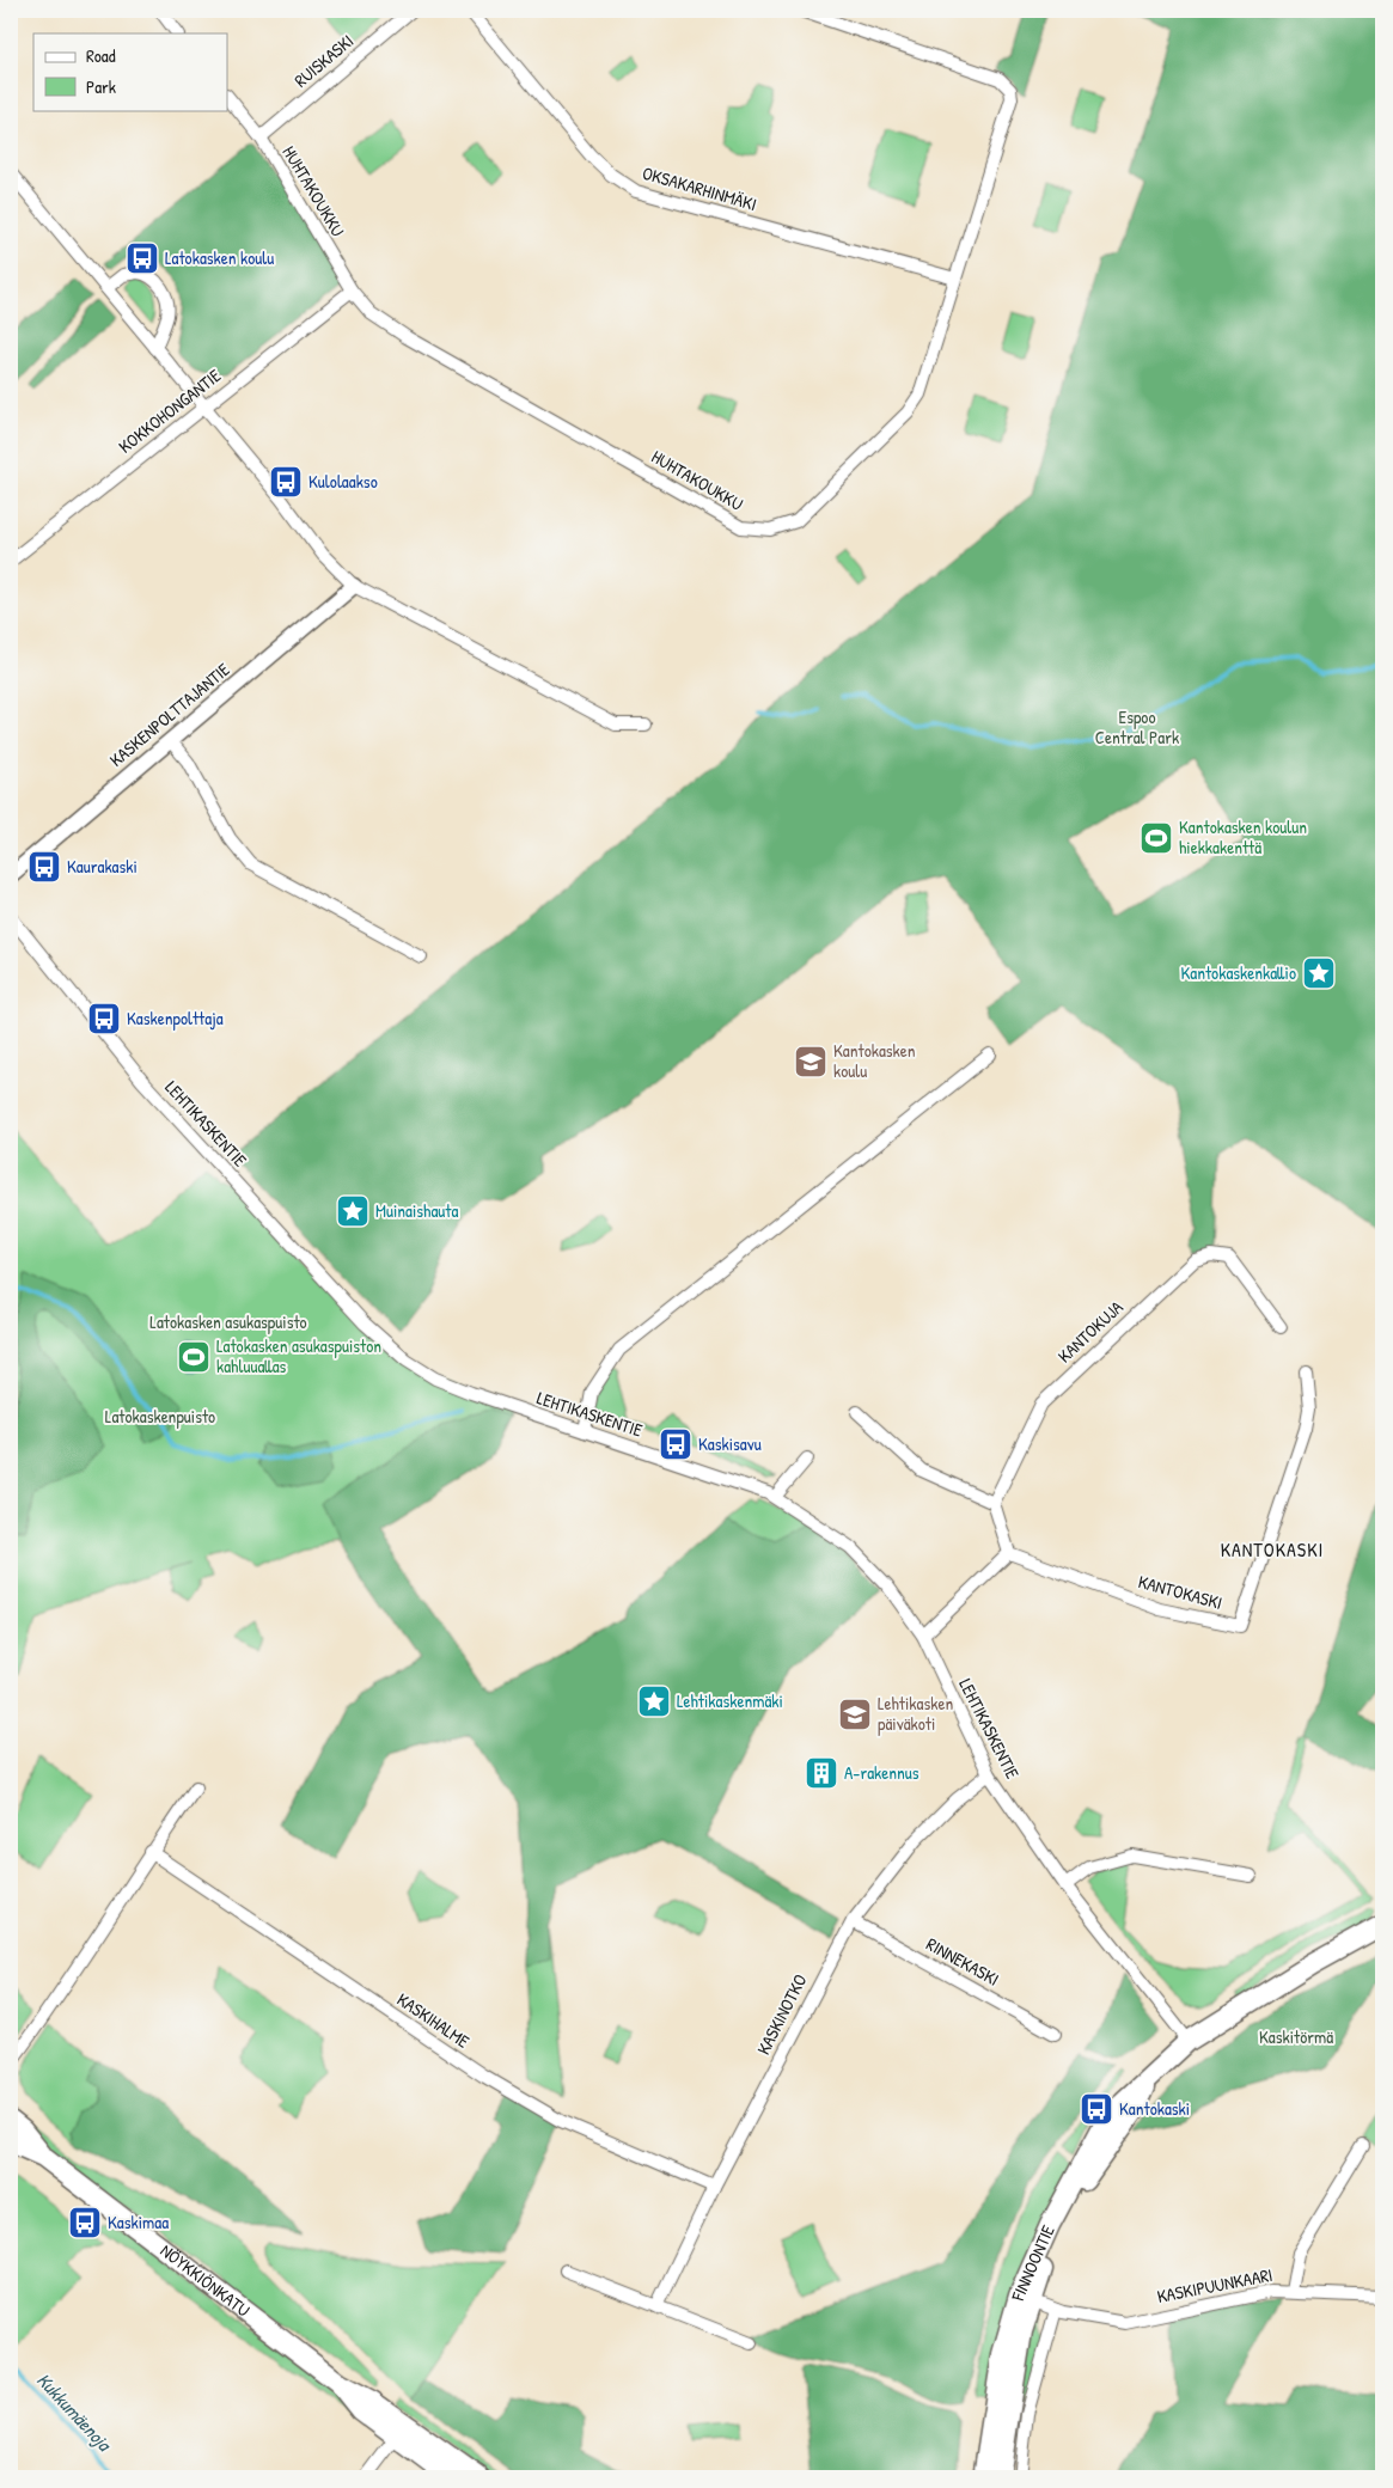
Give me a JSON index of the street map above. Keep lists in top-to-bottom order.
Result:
{
  "streets": {
    "main road": ["FINNOONTIE", "NÖYKKIÖNKATU"],
    "street": [
      "RUISKASKI",
      "OKSAKARHINMÄKI",
      "HUHTAKOUKKU",
      "KOKKOHONGANTIE",
      "KASKENPOLTTAJANTIE",
      "LEHTIKASKENTIE",
      "KANTOKUJA",
      "KANTOKASKI",
      "RINNEKASKI",
      "KASKINOTKO",
      "KASKIHALME",
      "KASKIPUUNKAARI"
    ]
  },
  "crossings": [
    ["RUISKASKI", "HUHTAKOUKKU"],
    ["OKSAKARHINMÄKI", "HUHTAKOUKKU"],
    ["HUHTAKOUKKU", "KOKKOHONGANTIE"],
    ["LEHTIKASKENTIE", "KASKINOTKO"],
    ["LEHTIKASKENTIE", "FINNOONTIE"],
    ["RINNEKASKI", "KASKINOTKO"],
    ["KASKINOTKO", "KASKIHALME"],
    ["FINNOONTIE", "KASKIPUUNKAARI"]
  ],
  "districts": ["KANTOKASKI"],
  "water": ["Kukkumäenoja"],
  "parks": [
    "Espoo Central Park",
    "Latokasken asukaspuisto",
    "Latokaskenpuisto",
    "Kaskitörmä"
  ],
  "places": {
    "bus stop": [
      "Latokasken koulu",
      "Kulolaakso",
      "Kaurakaski",
      "Kaskenpolttaja",
      "Kaskisavu",
      "Kantokaski",
      "Kaskimaa"
    ],
    "sports": ["Kantokasken koulun hiekkakenttä", "Latokasken asukaspuiston kahluuallas"],
    "place": ["Kantokaskenkallio", "Muinaishauta", "Lehtikaskenmäki"],
    "school or university": ["Kantokasken koulu", "Lehtikasken päiväkoti"],
    "building": ["A-rakennus"]
  },
  "legend": ["Road", "Park"]
}
